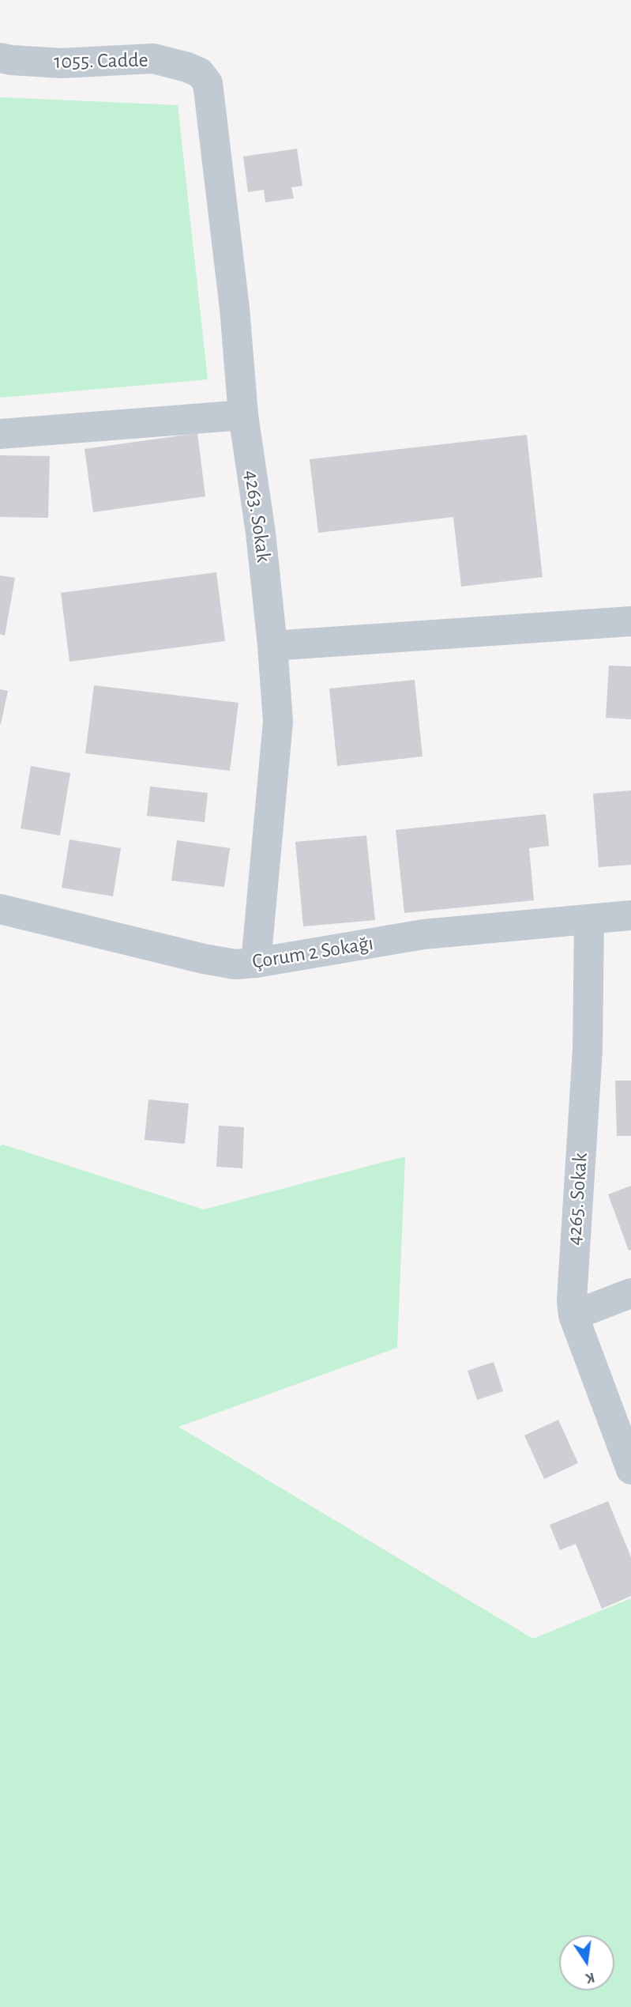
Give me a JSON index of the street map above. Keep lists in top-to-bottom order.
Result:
{
  "streets": {
    "street": [
      "1055. Cadde",
      "4263. Sokak",
      "Çorum 2 Sokağı",
      "4265. Sokak"
    ]
  },
  "crossings": [
    ["1055. Cadde", "4263. Sokak"],
    ["4263. Sokak", "Çorum 2 Sokağı"],
    ["Çorum 2 Sokağı", "4265. Sokak"]
  ],
  "north": "bottom"
}
